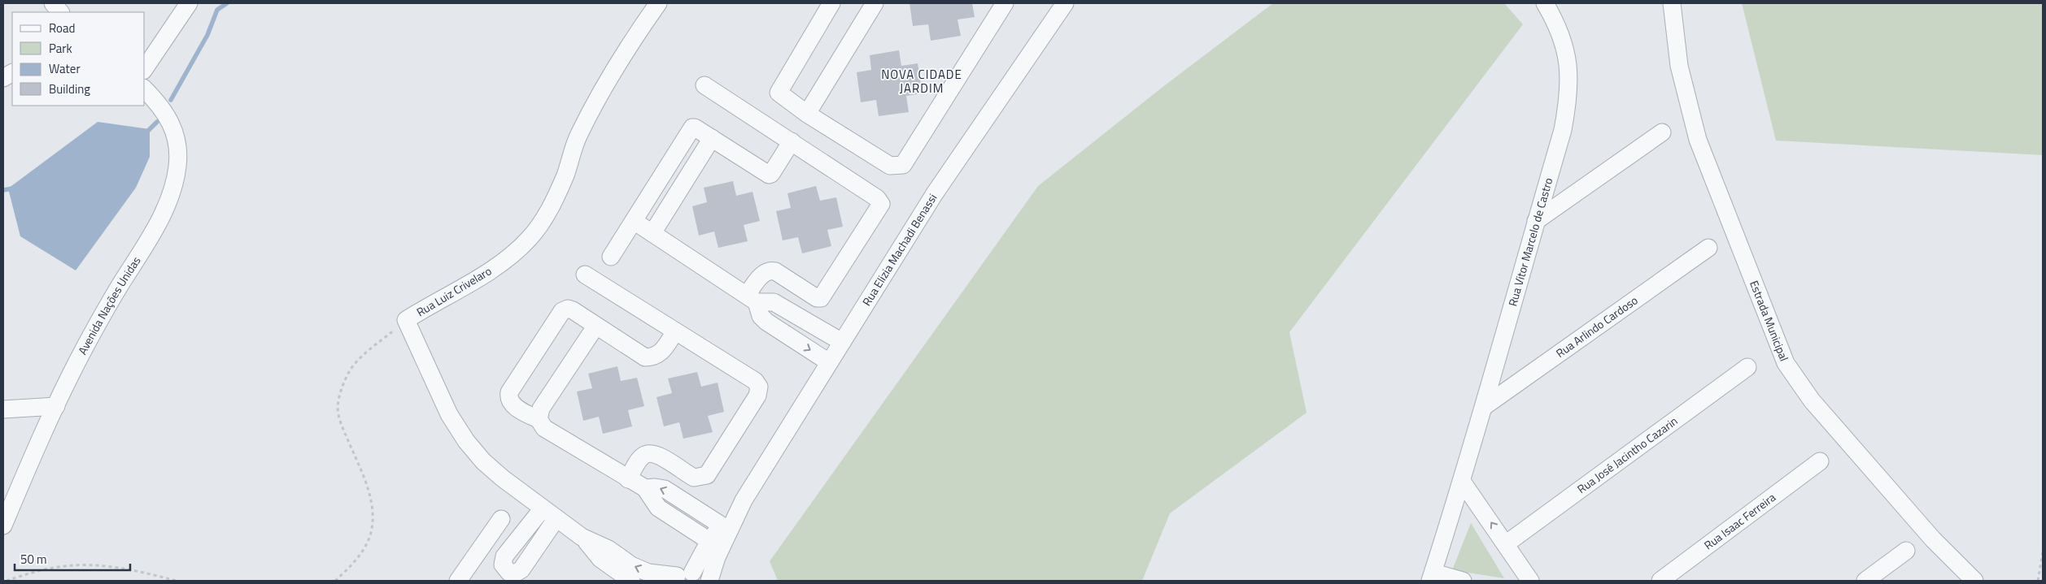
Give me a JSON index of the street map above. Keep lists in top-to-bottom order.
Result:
{
  "streets": {
    "street": [
      "Rua Vitor Marcelo de Castro",
      "Rua Elizia Machadi Benassi",
      "Rua Luiz Crivelaro",
      "Avenida Nações Unidas",
      "Estrada Municipal",
      "Rua Arlindo Cardoso",
      "Rua José Jacintho Cazarin",
      "Rua Isaac Ferreira"
    ]
  },
  "crossings": [
    ["Rua Vitor Marcelo de Castro", "Rua Arlindo Cardoso"]
  ],
  "districts": ["NOVA CIDADE JARDIM"],
  "legend": [
    "Road",
    "Park",
    "Water",
    "Building"
  ],
  "scale_bar": "50 m"
}
